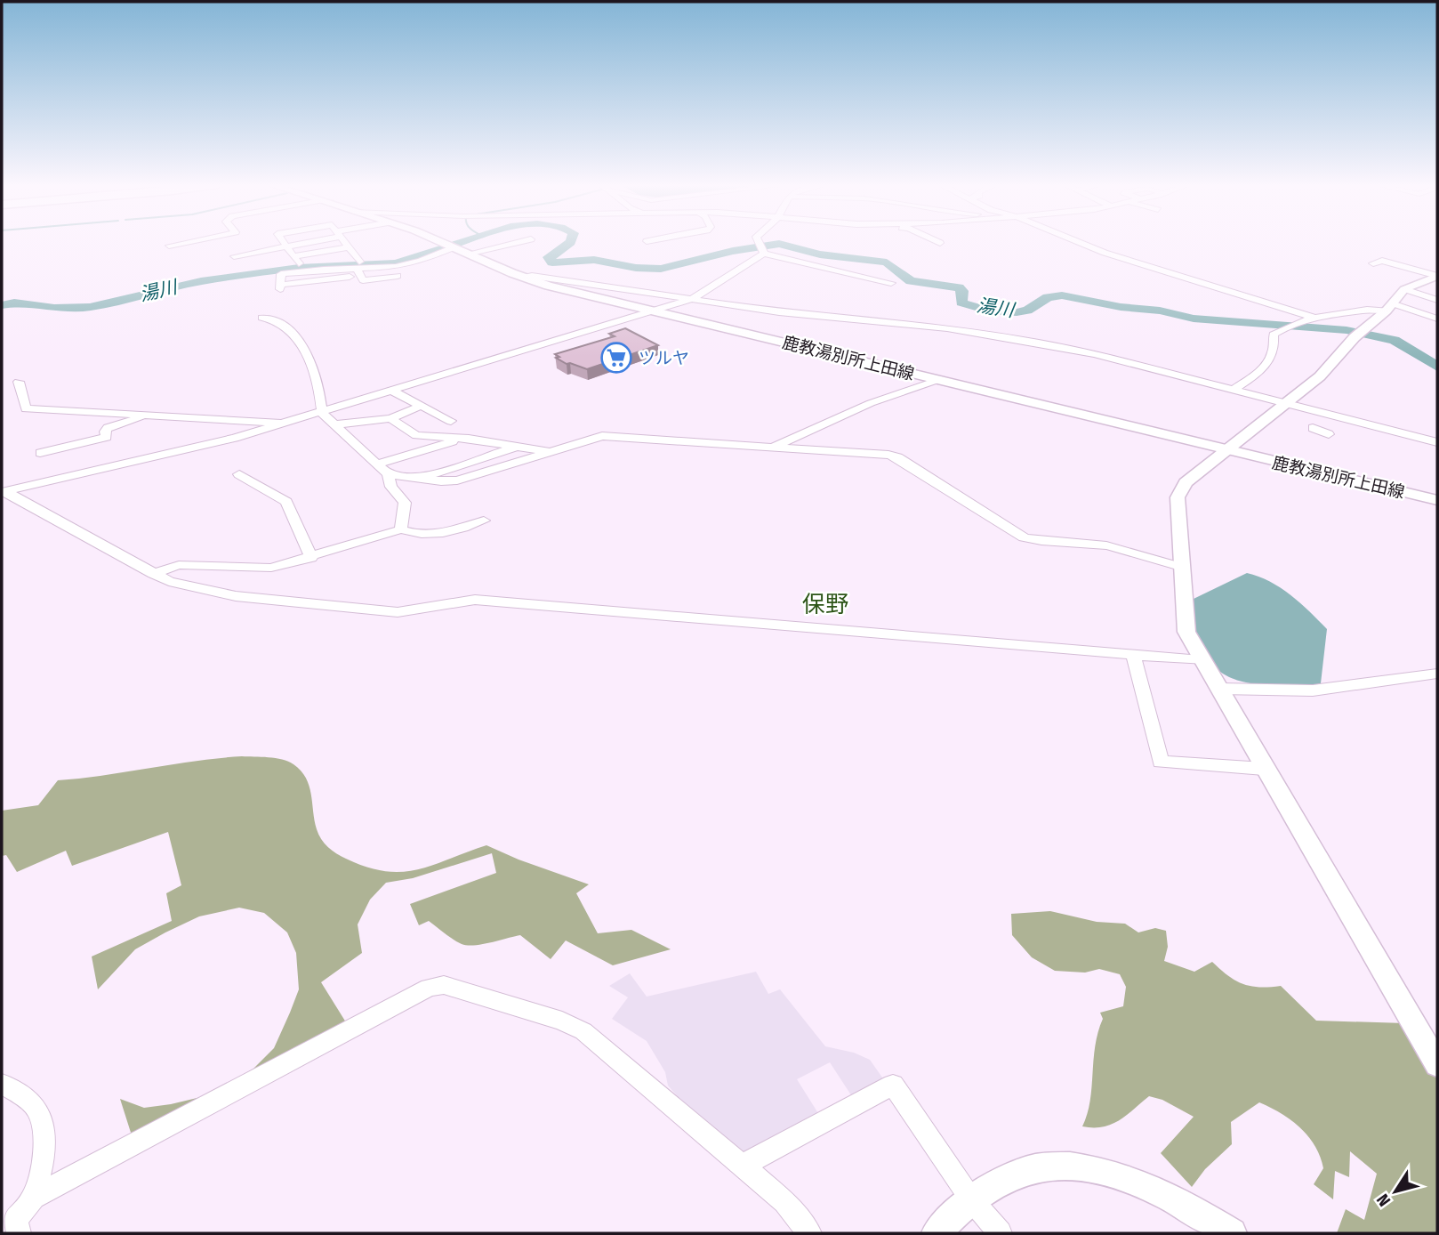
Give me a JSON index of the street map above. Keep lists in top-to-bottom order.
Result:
{
  "streets": {
    "main road": ["鹿教湯別所上田線"]
  },
  "districts": ["保野"],
  "water": ["湯川"],
  "places": {
    "supermarket": ["ツルヤ"]
  },
  "north": "bottom left"
}
